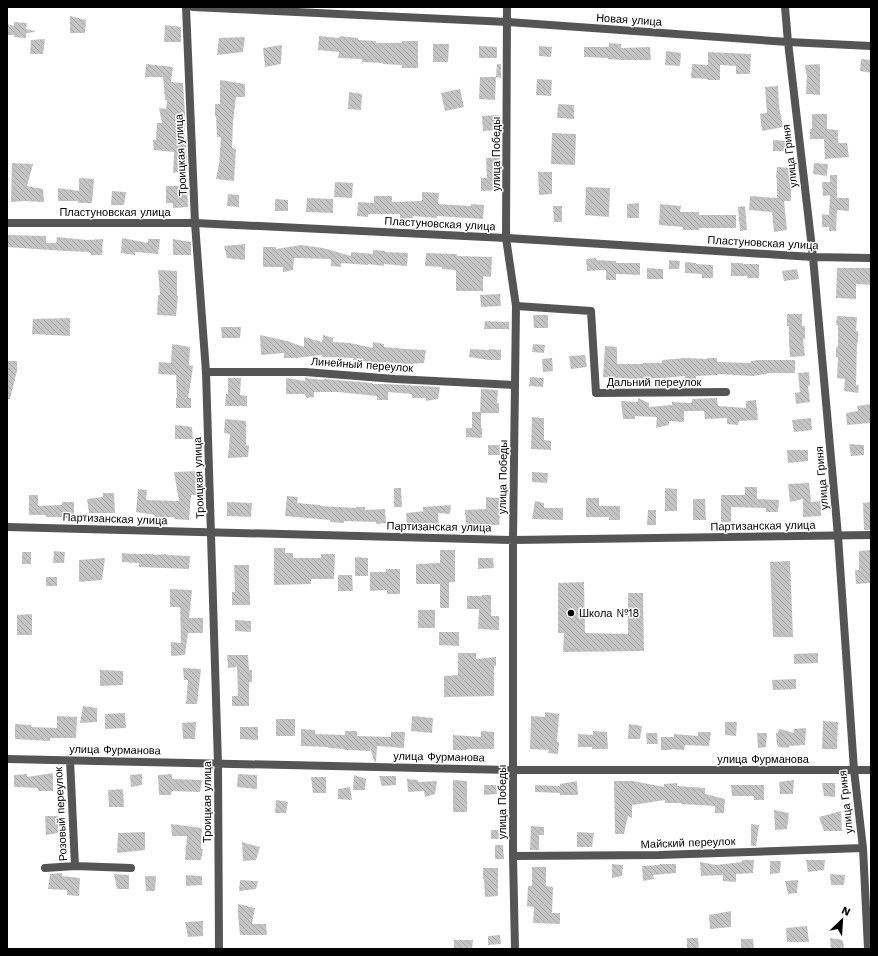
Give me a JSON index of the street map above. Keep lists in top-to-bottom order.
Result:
{
  "streets": {
    "street": [
      "Новая улица",
      "улица Победы",
      "Троицкая улица",
      "улица Гриня",
      "Пластуновская улица",
      "Линейный переулок",
      "Дальний переулок",
      "Партизанская улица",
      "улица Фурманова",
      "Розовый переулок",
      "Майский переулок"
    ]
  },
  "crossings": [
    ["Новая улица", "улица Победы"],
    ["Новая улица", "улица Гриня"],
    ["улица Победы", "Пластуновская улица"],
    ["улица Победы", "Линейный переулок"],
    ["улица Победы", "Дальний переулок"],
    ["улица Победы", "Партизанская улица"],
    ["улица Победы", "улица Фурманова"],
    ["улица Победы", "Майский переулок"],
    ["Троицкая улица", "Пластуновская улица"],
    ["Троицкая улица", "Линейный переулок"],
    ["Троицкая улица", "Партизанская улица"],
    ["Троицкая улица", "улица Фурманова"],
    ["улица Гриня", "Пластуновская улица"],
    ["улица Гриня", "Партизанская улица"],
    ["улица Гриня", "улица Фурманова"],
    ["улица Гриня", "Майский переулок"],
    ["улица Фурманова", "Розовый переулок"]
  ],
  "places": ["Школа №18"],
  "north": "top right"
}
